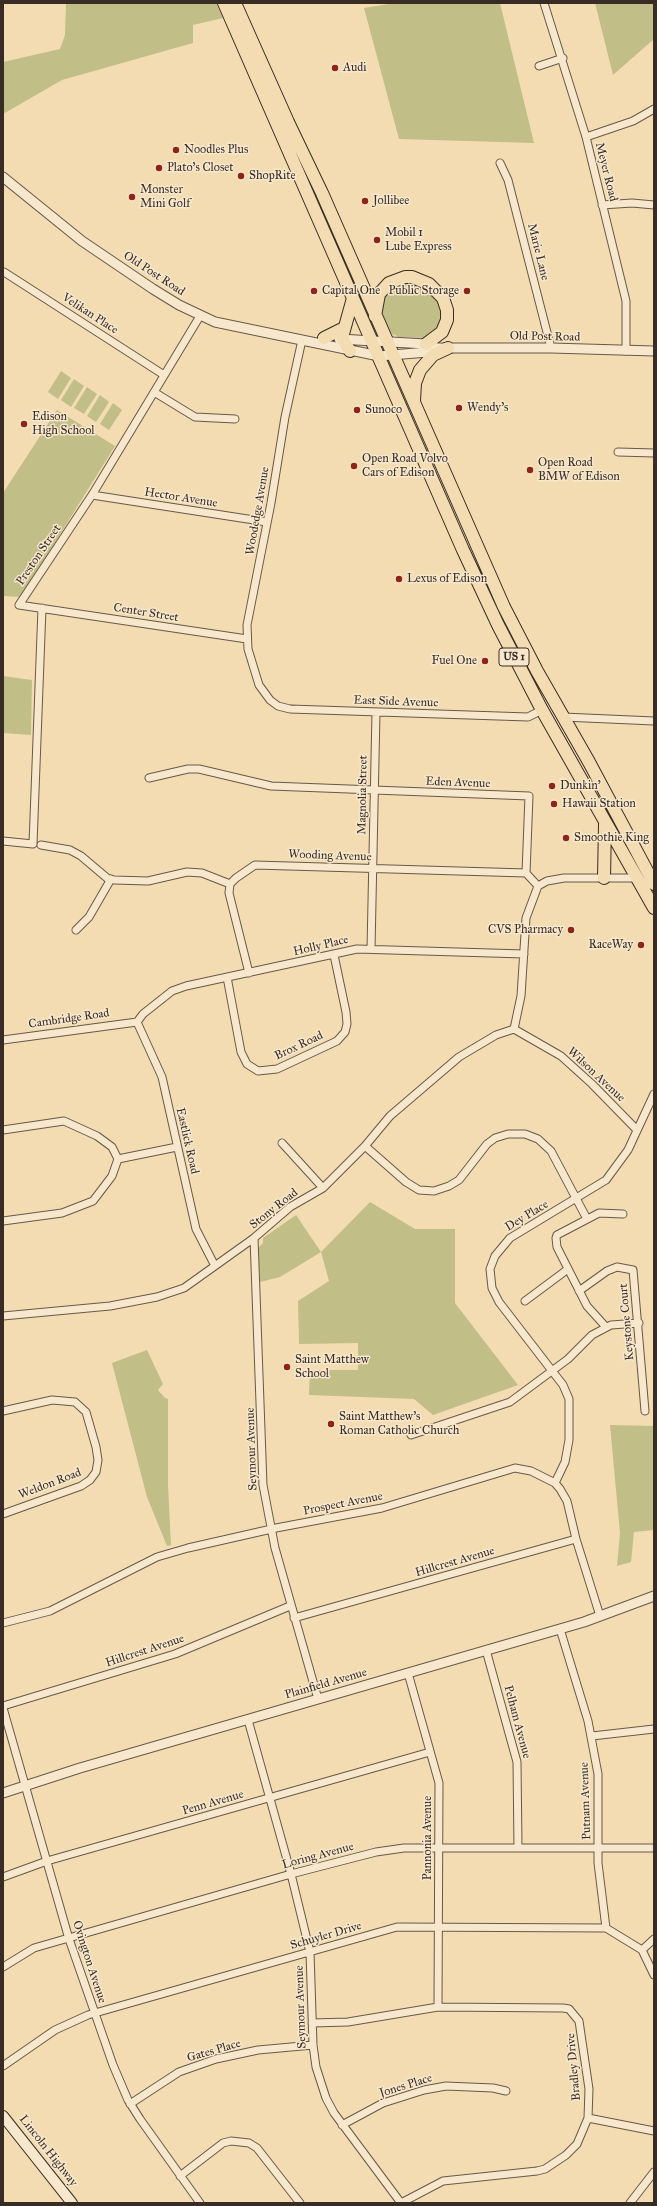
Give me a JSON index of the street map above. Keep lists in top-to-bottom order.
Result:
{
  "streets": {
    "highway": ["US 1"],
    "main road": ["Lincoln Highway"],
    "street": [
      "Meyer Road",
      "Marie Lane",
      "Old Post Road",
      "Velikan Place",
      "Hector Avenue",
      "Woodedge Avenue",
      "Preston Street",
      "Center Street",
      "East Side Avenue",
      "Eden Avenue",
      "Magnolia Street",
      "Wooding Avenue",
      "Holly Place",
      "Cambridge Road",
      "Brox Road",
      "Wilson Avenue",
      "Eastlick Road",
      "Stony Road",
      "Dey Place",
      "Keystone Court",
      "Seymour Avenue",
      "Weldon Road",
      "Prospect Avenue",
      "Hillcrest Avenue",
      "Plainfield Avenue",
      "Pelham Avenue",
      "Putnam Avenue",
      "Penn Avenue",
      "Pannonia Avenue",
      "Loring Avenue",
      "Schuyler Drive",
      "Ovington Avenue",
      "Gates Place",
      "Bradley Drive",
      "Jones Place"
    ]
  },
  "crossings": [
    ["Meyer Road", "Old Post Road"],
    ["Marie Lane", "Old Post Road"],
    ["Old Post Road", "Woodedge Avenue"],
    ["Old Post Road", "Preston Street"],
    ["Old Post Road", "US 1"],
    ["Velikan Place", "Preston Street"],
    ["Hector Avenue", "Woodedge Avenue"],
    ["Hector Avenue", "Preston Street"],
    ["Woodedge Avenue", "Center Street"],
    ["Woodedge Avenue", "East Side Avenue"],
    ["Preston Street", "Center Street"],
    ["US 1", "East Side Avenue"],
    ["East Side Avenue", "Magnolia Street"],
    ["Eden Avenue", "Magnolia Street"],
    ["Eden Avenue", "Wooding Avenue"],
    ["Magnolia Street", "Wooding Avenue"],
    ["Magnolia Street", "Holly Place"],
    ["Holly Place", "Cambridge Road"],
    ["Holly Place", "Brox Road"],
    ["Holly Place", "Eastlick Road"],
    ["Cambridge Road", "Eastlick Road"],
    ["Wilson Avenue", "Stony Road"],
    ["Wilson Avenue", "Dey Place"],
    ["Eastlick Road", "Stony Road"],
    ["Stony Road", "Seymour Avenue"],
    ["Dey Place", "Prospect Avenue"],
    ["Seymour Avenue", "Prospect Avenue"],
    ["Seymour Avenue", "Hillcrest Avenue"],
    ["Seymour Avenue", "Plainfield Avenue"],
    ["Seymour Avenue", "Penn Avenue"],
    ["Seymour Avenue", "Loring Avenue"],
    ["Seymour Avenue", "Schuyler Drive"],
    ["Seymour Avenue", "Gates Place"],
    ["Seymour Avenue", "Bradley Drive"],
    ["Seymour Avenue", "Jones Place"],
    ["Prospect Avenue", "Hillcrest Avenue"],
    ["Prospect Avenue", "Plainfield Avenue"],
    ["Hillcrest Avenue", "Ovington Avenue"],
    ["Plainfield Avenue", "Pelham Avenue"],
    ["Plainfield Avenue", "Putnam Avenue"],
    ["Plainfield Avenue", "Pannonia Avenue"],
    ["Plainfield Avenue", "Ovington Avenue"],
    ["Pelham Avenue", "Loring Avenue"],
    ["Putnam Avenue", "Loring Avenue"],
    ["Putnam Avenue", "Schuyler Drive"],
    ["Penn Avenue", "Pannonia Avenue"],
    ["Penn Avenue", "Ovington Avenue"],
    ["Pannonia Avenue", "Loring Avenue"],
    ["Pannonia Avenue", "Schuyler Drive"],
    ["Pannonia Avenue", "Bradley Drive"],
    ["Loring Avenue", "Ovington Avenue"],
    ["Schuyler Drive", "Ovington Avenue"],
    ["Ovington Avenue", "Gates Place"]
  ],
  "places": [
    "Audi",
    "Noodles Plus",
    "Plato's Closet",
    "ShopRite",
    "Monster Mini Golf",
    "Jollibee",
    "Mobil 1 Lube Express",
    "Capital One",
    "Public Storage",
    "Wendy's",
    "Sunoco",
    "Edison High School",
    "Open Road Volvo Cars of Edison",
    "Open Road BMW of Edison",
    "Lexus of Edison",
    "Fuel One",
    "Dunkin'",
    "Hawaii Station",
    "Smoothie King",
    "CVS Pharmacy",
    "RaceWay",
    "Saint Matthew School",
    "Saint Matthew's Roman Catholic Church"
  ]
}
